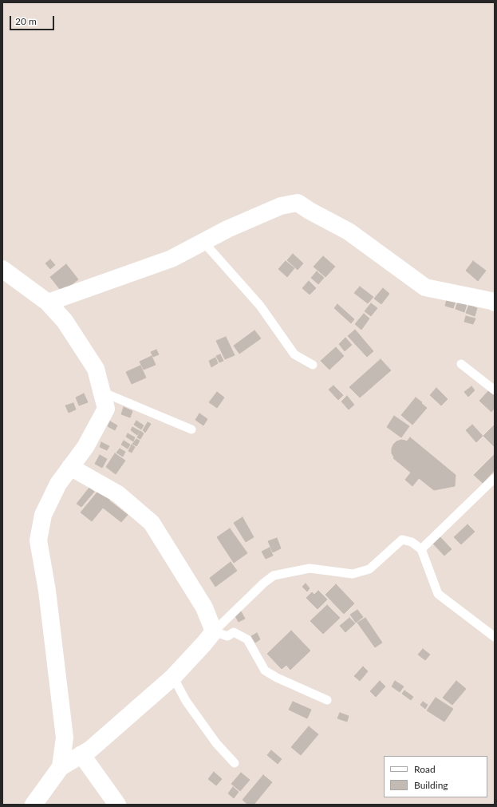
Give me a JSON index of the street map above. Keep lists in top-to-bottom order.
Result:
{
  "legend": ["Road", "Building"],
  "scale_bar": "20 m"
}
